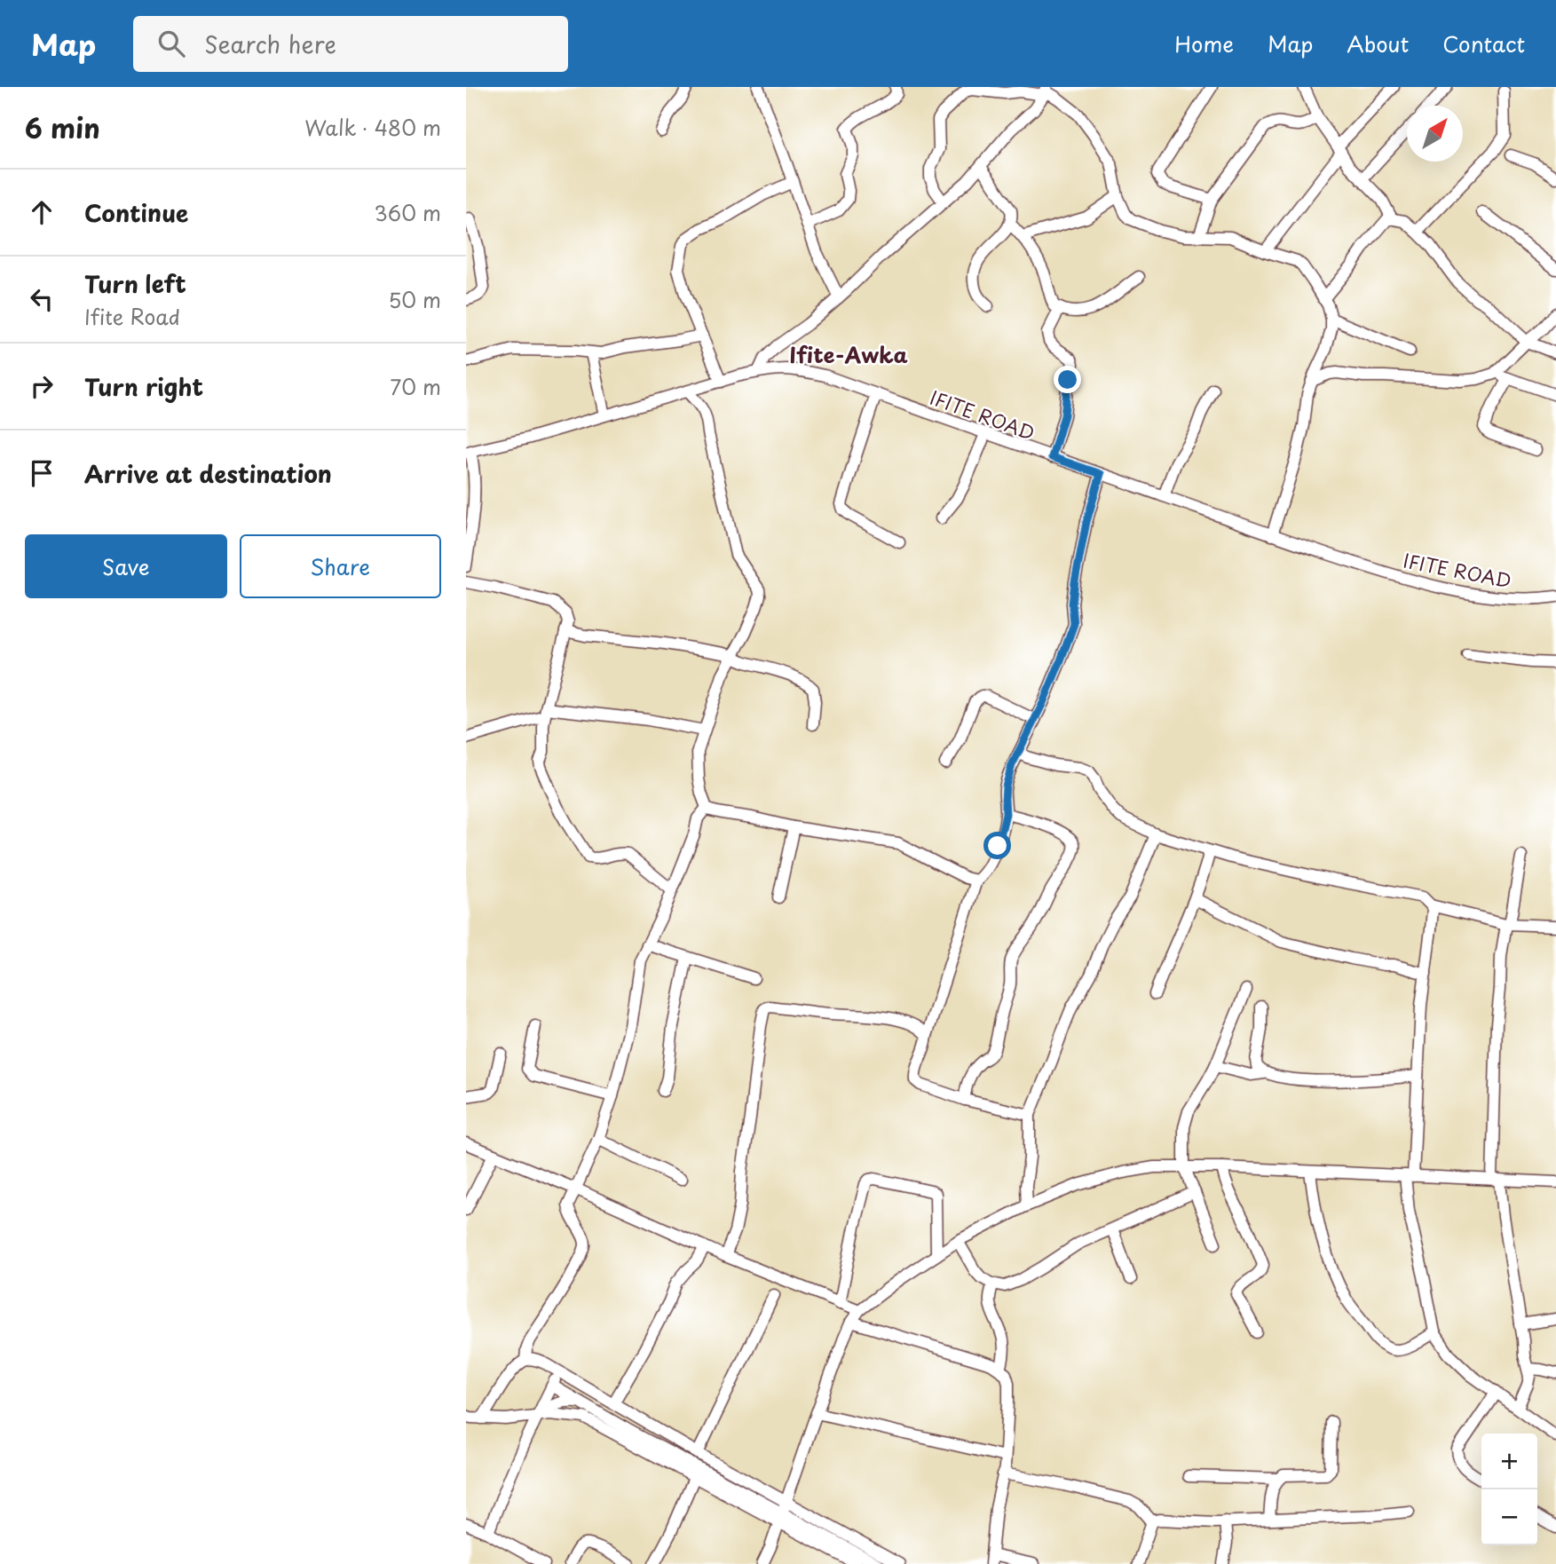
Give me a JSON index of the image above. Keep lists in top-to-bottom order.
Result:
{
  "streets": {
    "street": ["IFITE ROAD"]
  },
  "districts": ["Ifite-Awka"],
  "north": "top right",
  "page": {
    "header": "Map",
    "search": "Search here",
    "nav": [
      "Home",
      "Map",
      "About",
      "Contact"
    ],
    "heading": ["6 min", "Walk · 480 m"],
    "list": [
      ["Continue", "360 m"],
      ["Turn left", "Ifite Road", "50 m"],
      ["Turn right", "70 m"],
      "Arrive at destination"
    ],
    "buttons": ["Save", "Share"],
    "map_buttons": ["+", "−"]
  }
}
